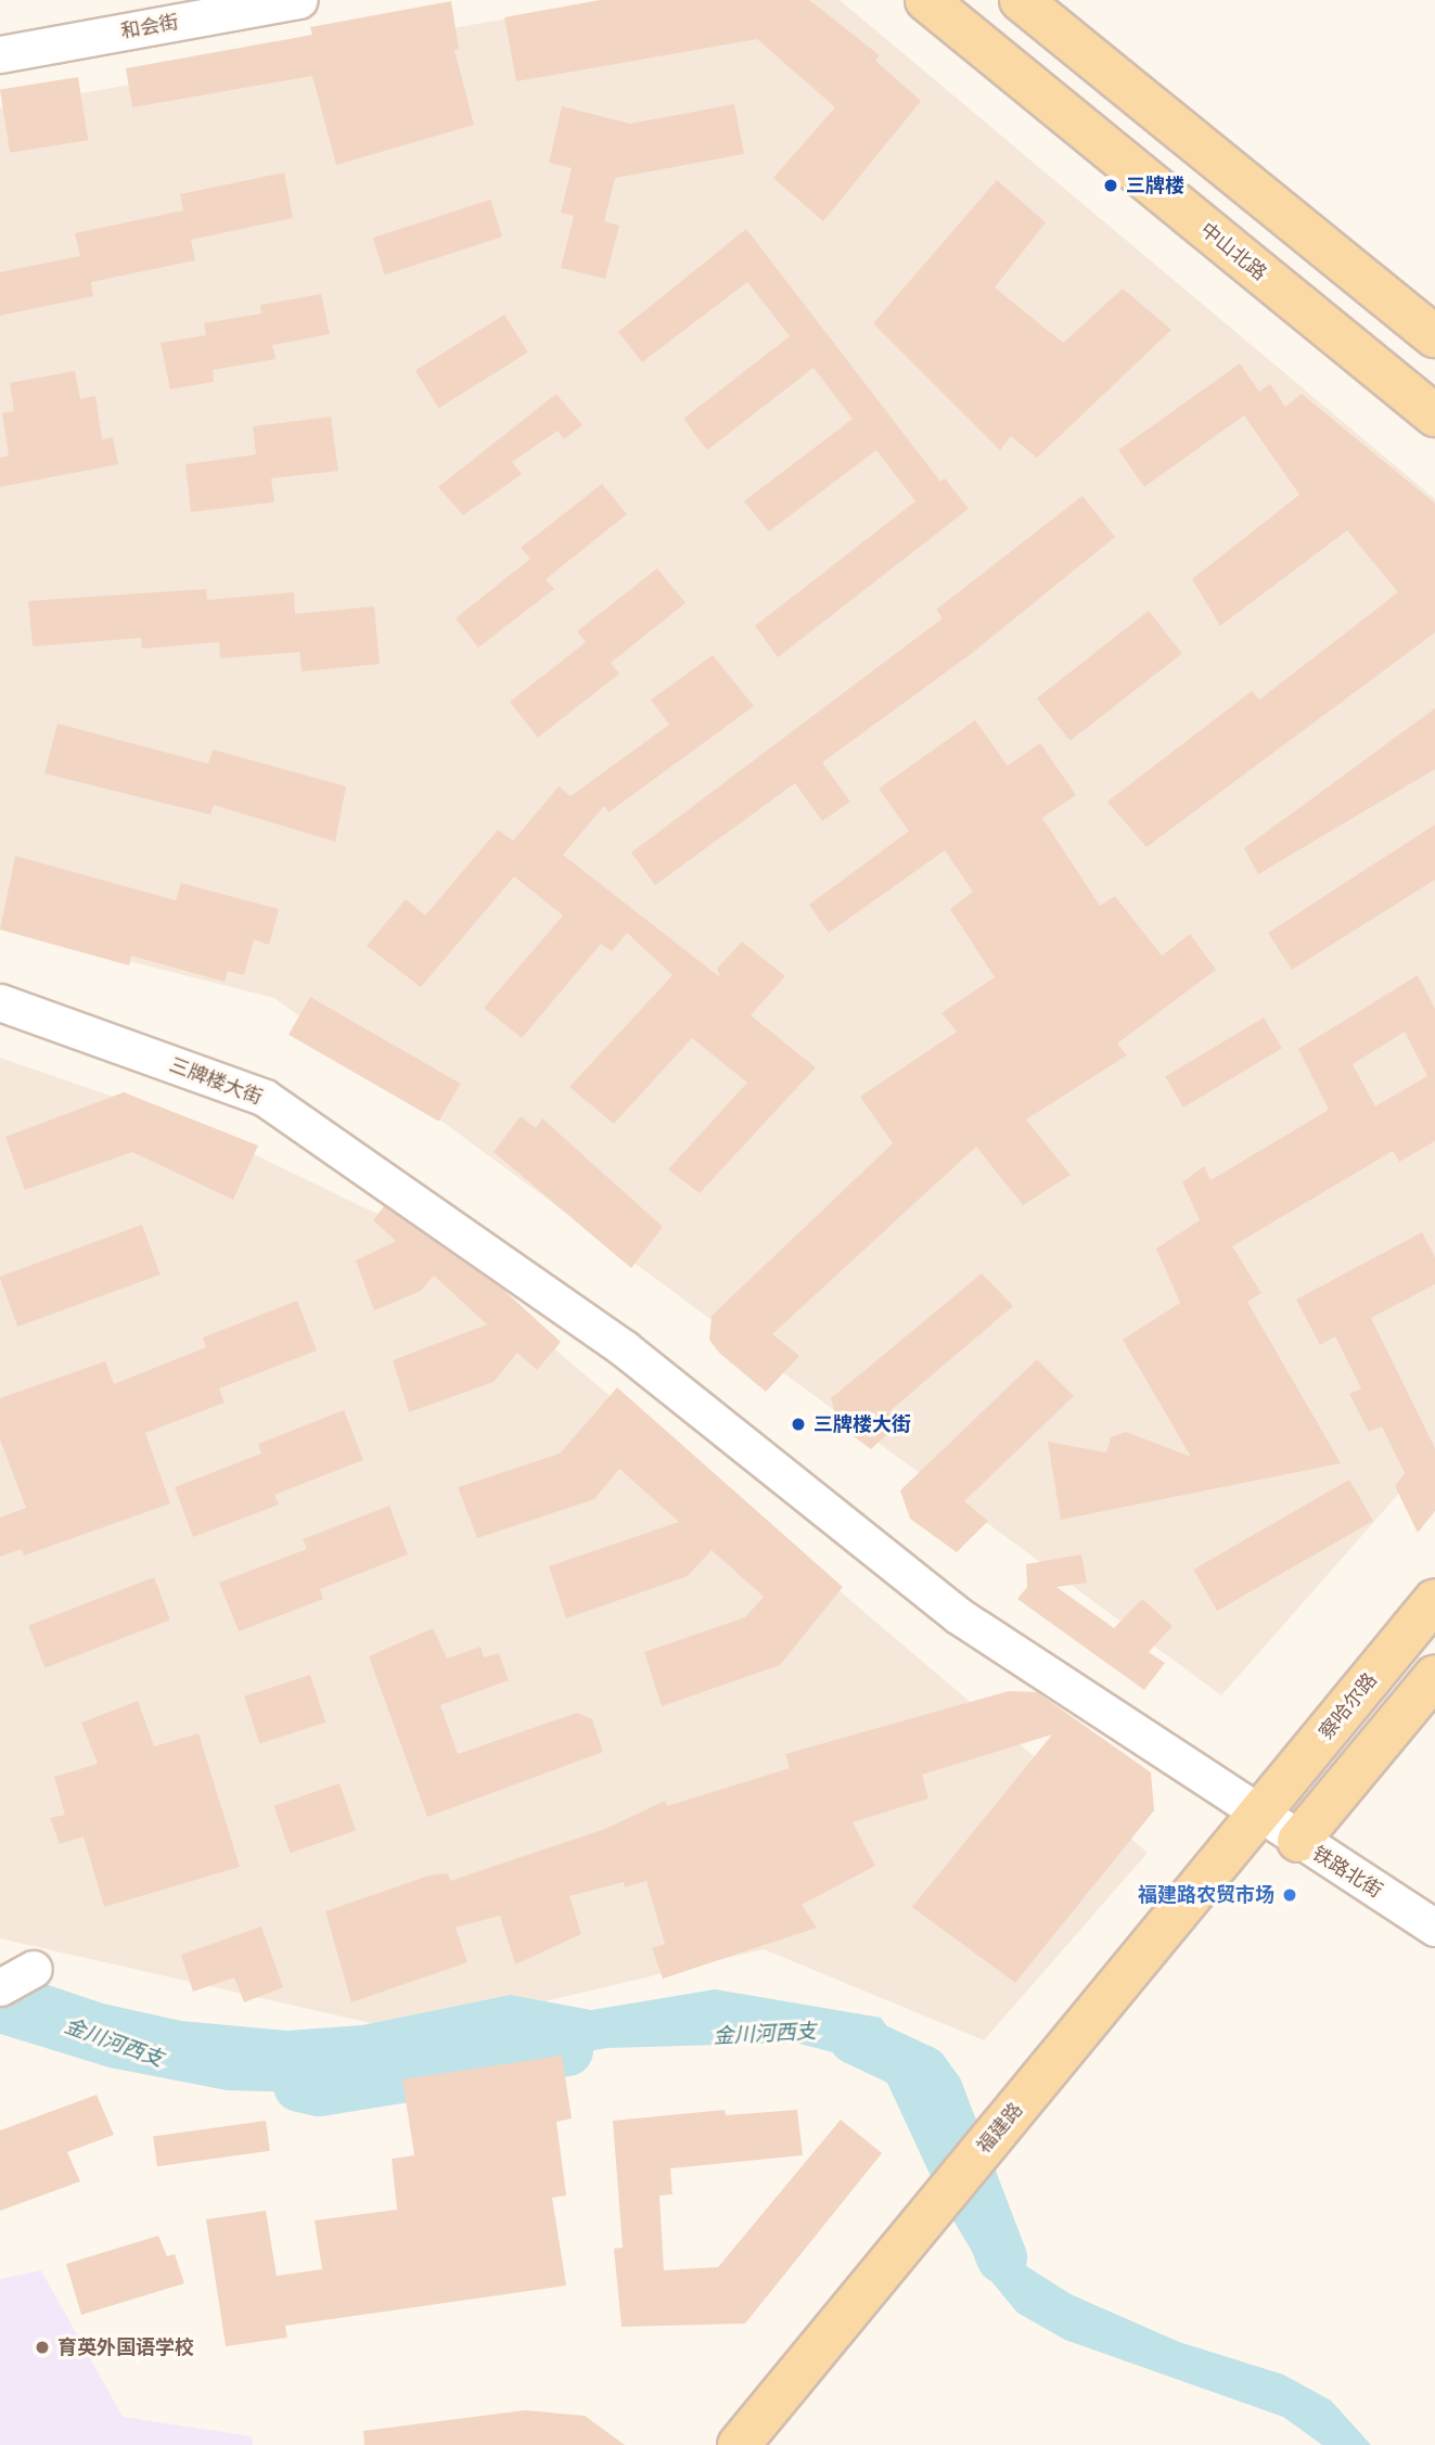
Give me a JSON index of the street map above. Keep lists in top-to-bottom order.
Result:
{
  "streets": {
    "main road": ["中山北路", "察哈尔路", "福建路"],
    "street": ["和会街", "三牌楼大街", "铁路北街"]
  },
  "crossings": [
    ["三牌楼大街", "察哈尔路"],
    ["三牌楼大街", "铁路北街"],
    ["三牌楼大街", "福建路"],
    ["察哈尔路", "铁路北街"],
    ["察哈尔路", "福建路"],
    ["铁路北街", "福建路"]
  ],
  "water": ["金川河西支"],
  "places": [
    "三牌楼",
    "三牌楼大街",
    "福建路农贸市场",
    "育英外国语学校"
  ]
}
